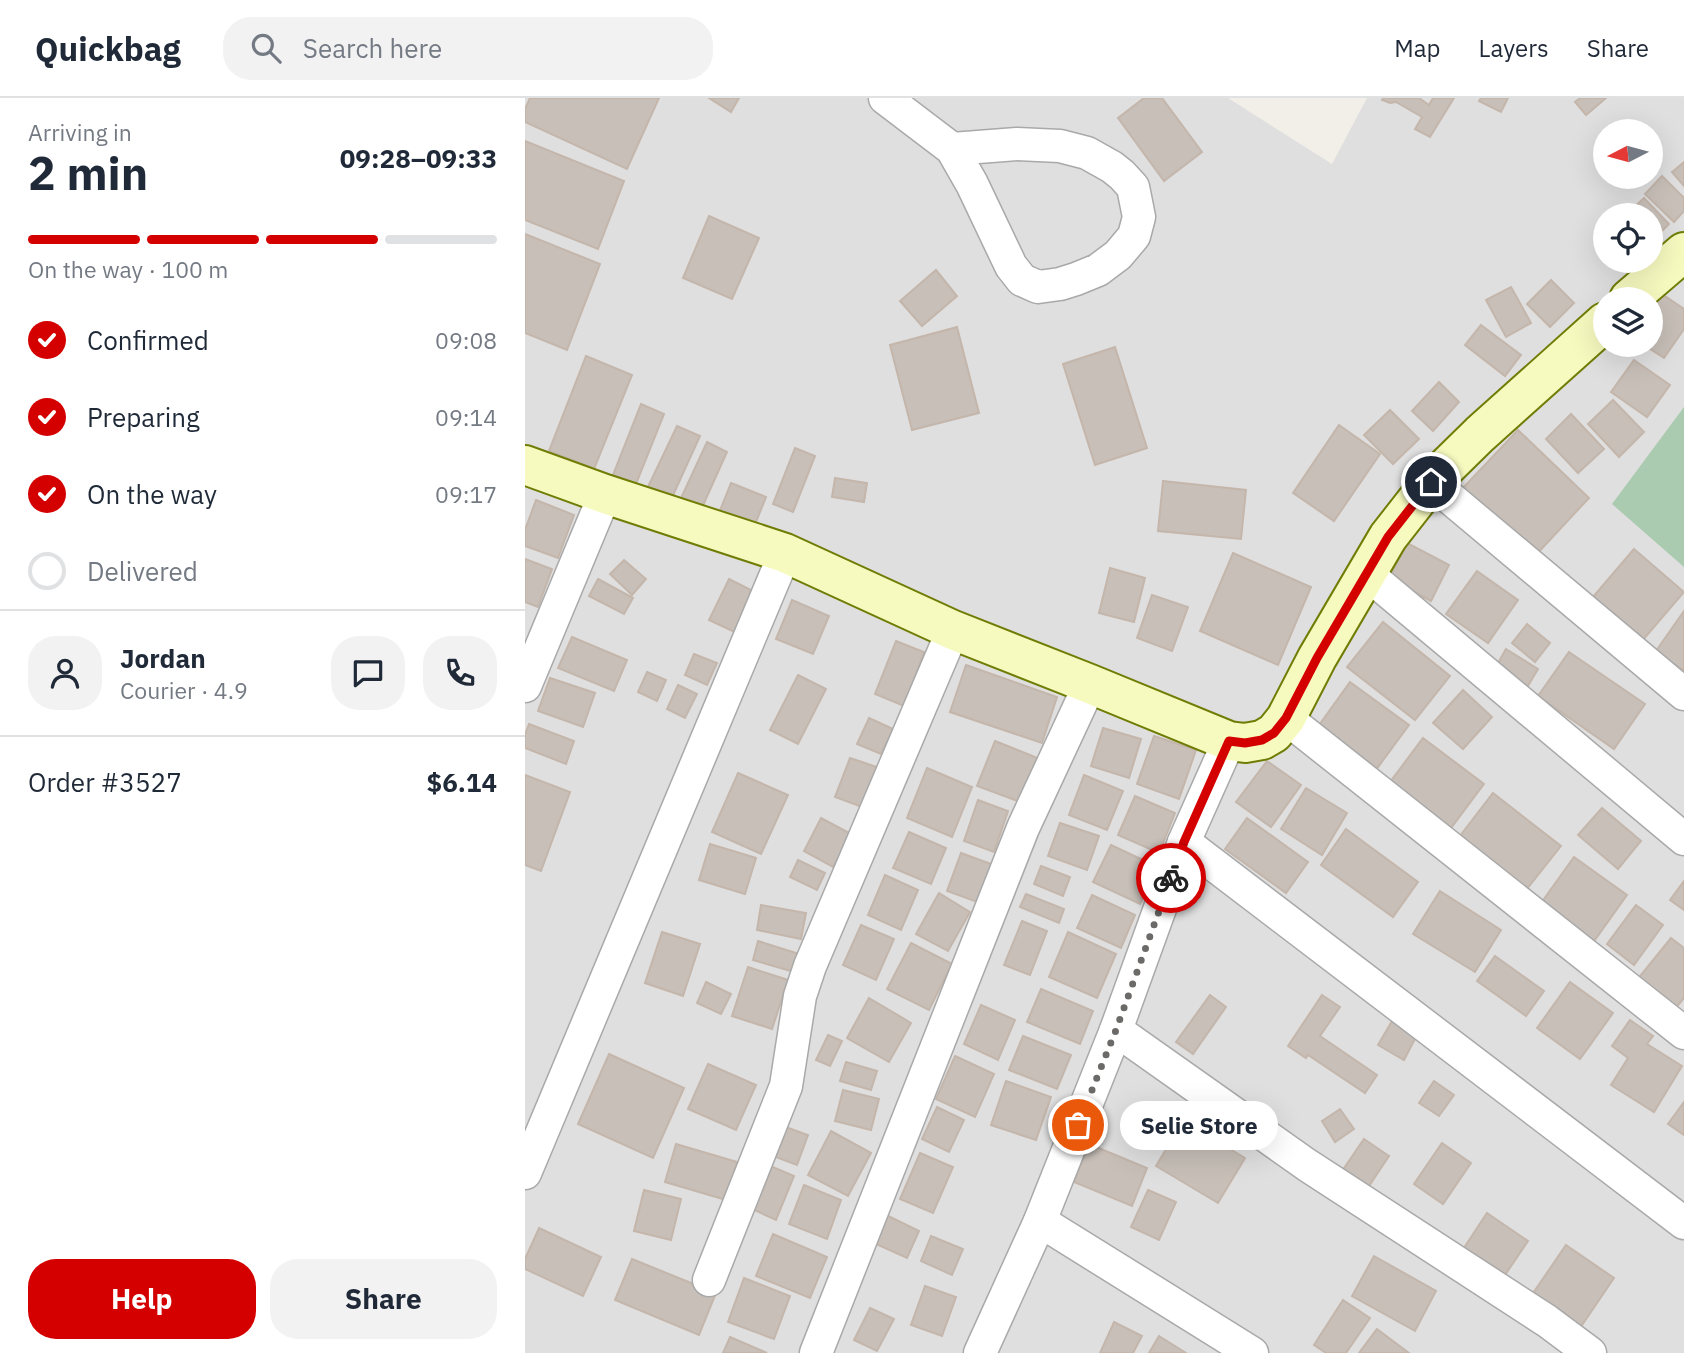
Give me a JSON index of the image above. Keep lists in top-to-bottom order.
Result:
{
  "places": ["Selie Store"],
  "north": "left",
  "page": {
    "header": "Quickbag",
    "search": "Search here",
    "nav": ["Map", "Layers", "Share"],
    "heading": ["2 min", "Arriving in", "09:28–09:33"],
    "panel": [
      "Jordan",
      "Courier · 4.9",
      "Order #3527",
      "$6.14"
    ],
    "bar": "On the way · 100 m",
    "list": [
      ["Confirmed", "09:08"],
      ["Preparing", "09:14"],
      ["On the way", "09:17"],
      "Delivered"
    ],
    "bubble": "Selie Store",
    "buttons": ["Help", "Share"]
  }
}
